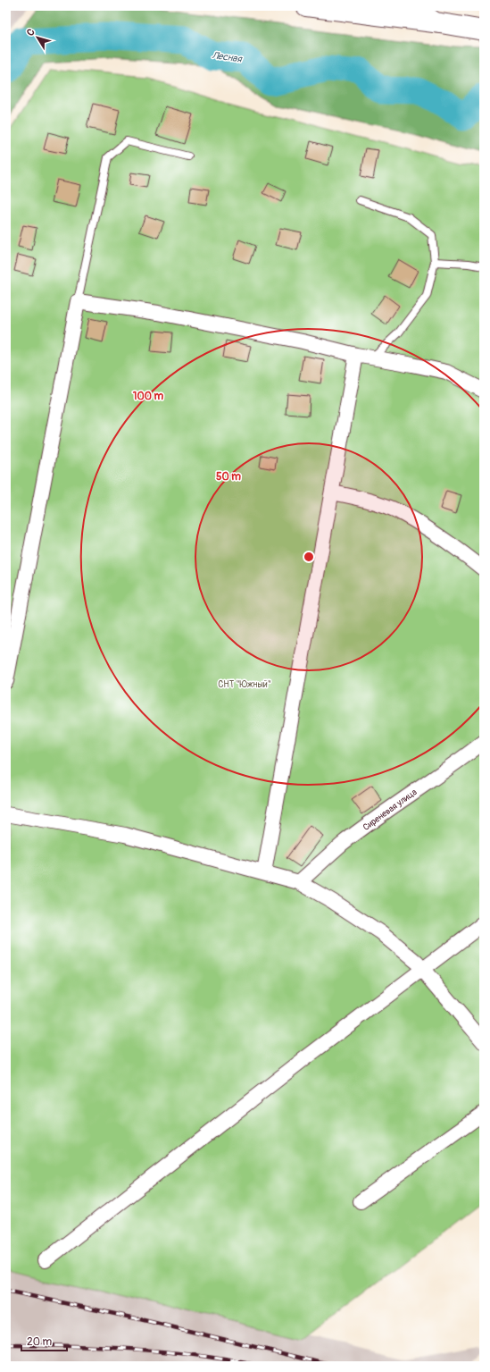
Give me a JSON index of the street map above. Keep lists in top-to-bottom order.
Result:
{
  "streets": {
    "street": ["Сиреневая улица"]
  },
  "water": ["Лесная"],
  "parks": ["СНТ \"Южный\""],
  "scale_bar": "20 m",
  "north": "top left",
  "rings": ["100 m", "50 m"]
}
